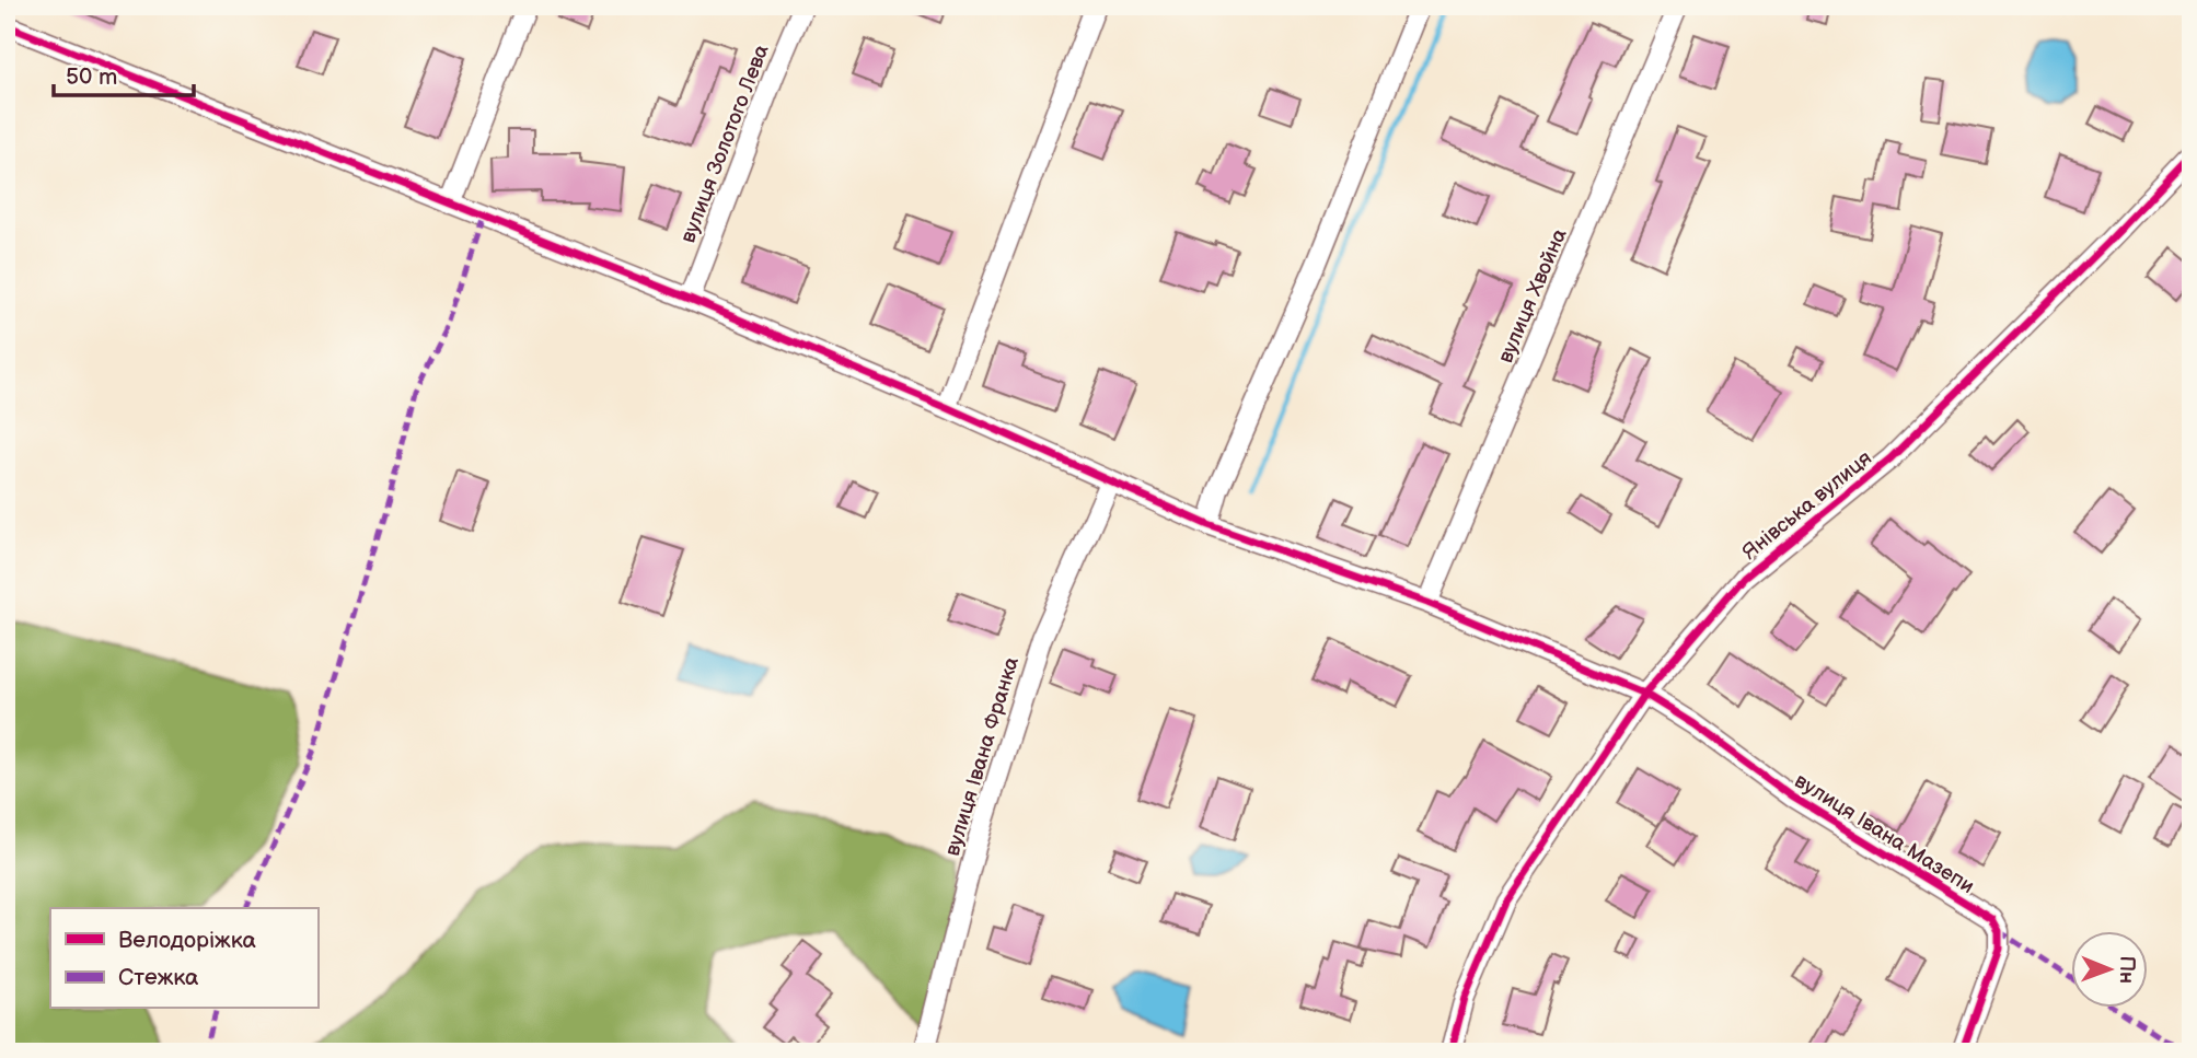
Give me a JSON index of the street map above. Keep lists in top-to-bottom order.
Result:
{
  "streets": {
    "street": [
      "вулиця Золотого Лева",
      "вулиця Хвойна",
      "Янівська вулиця",
      "вулиця Івана Франка",
      "вулиця Івана Мазепи"
    ]
  },
  "crossings": [
    ["вулиця Золотого Лева", "вулиця Івана Мазепи"],
    ["вулиця Хвойна", "вулиця Івана Мазепи"],
    ["Янівська вулиця", "вулиця Івана Мазепи"],
    ["вулиця Івана Франка", "вулиця Івана Мазепи"]
  ],
  "legend": ["Велодоріжка", "Стежка"],
  "scale_bar": "50 m",
  "north": "right"
}
